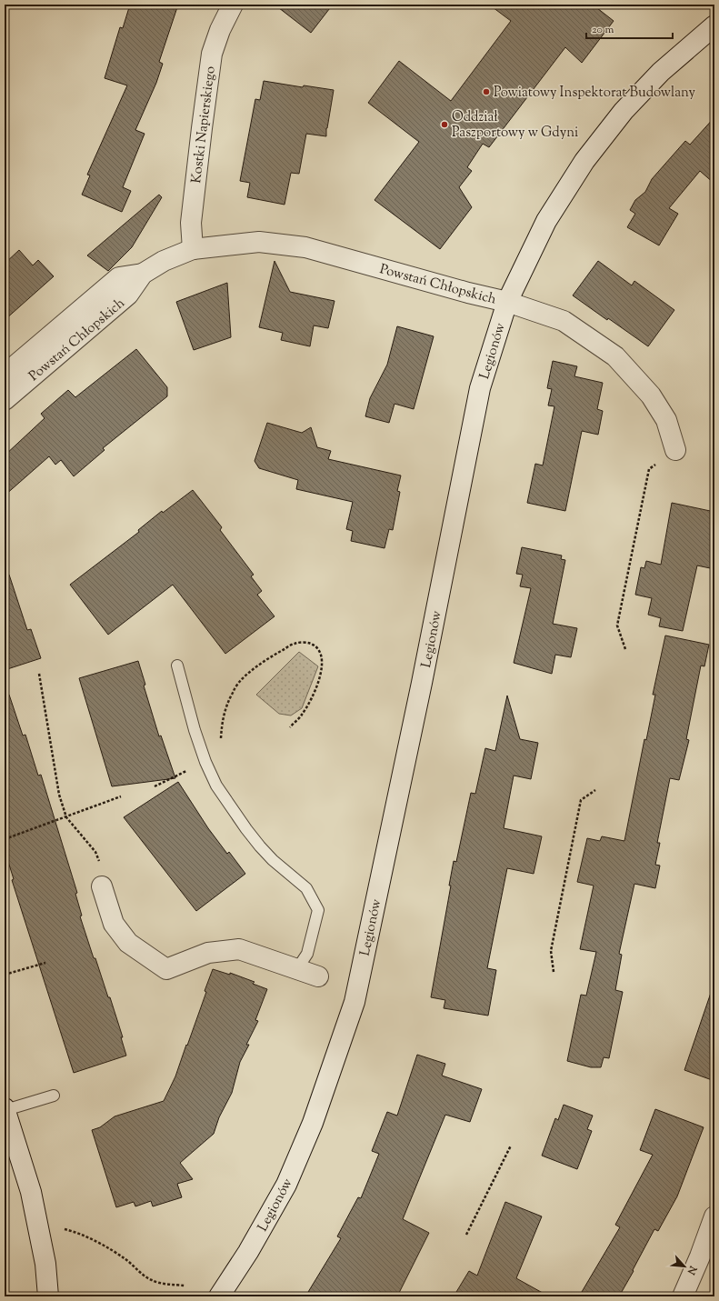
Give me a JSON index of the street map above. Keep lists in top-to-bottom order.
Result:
{
  "streets": {
    "street": ["Kostki Napierskiego", "Powstań Chłopskich", "Legionów"]
  },
  "crossings": [
    ["Kostki Napierskiego", "Powstań Chłopskich"],
    ["Powstań Chłopskich", "Legionów"]
  ],
  "places": ["Powiatowy Inspektorat Budowlany", "Oddział Paszportowy w Gdyni"],
  "scale_bar": "20 m",
  "north": "bottom right"
}
